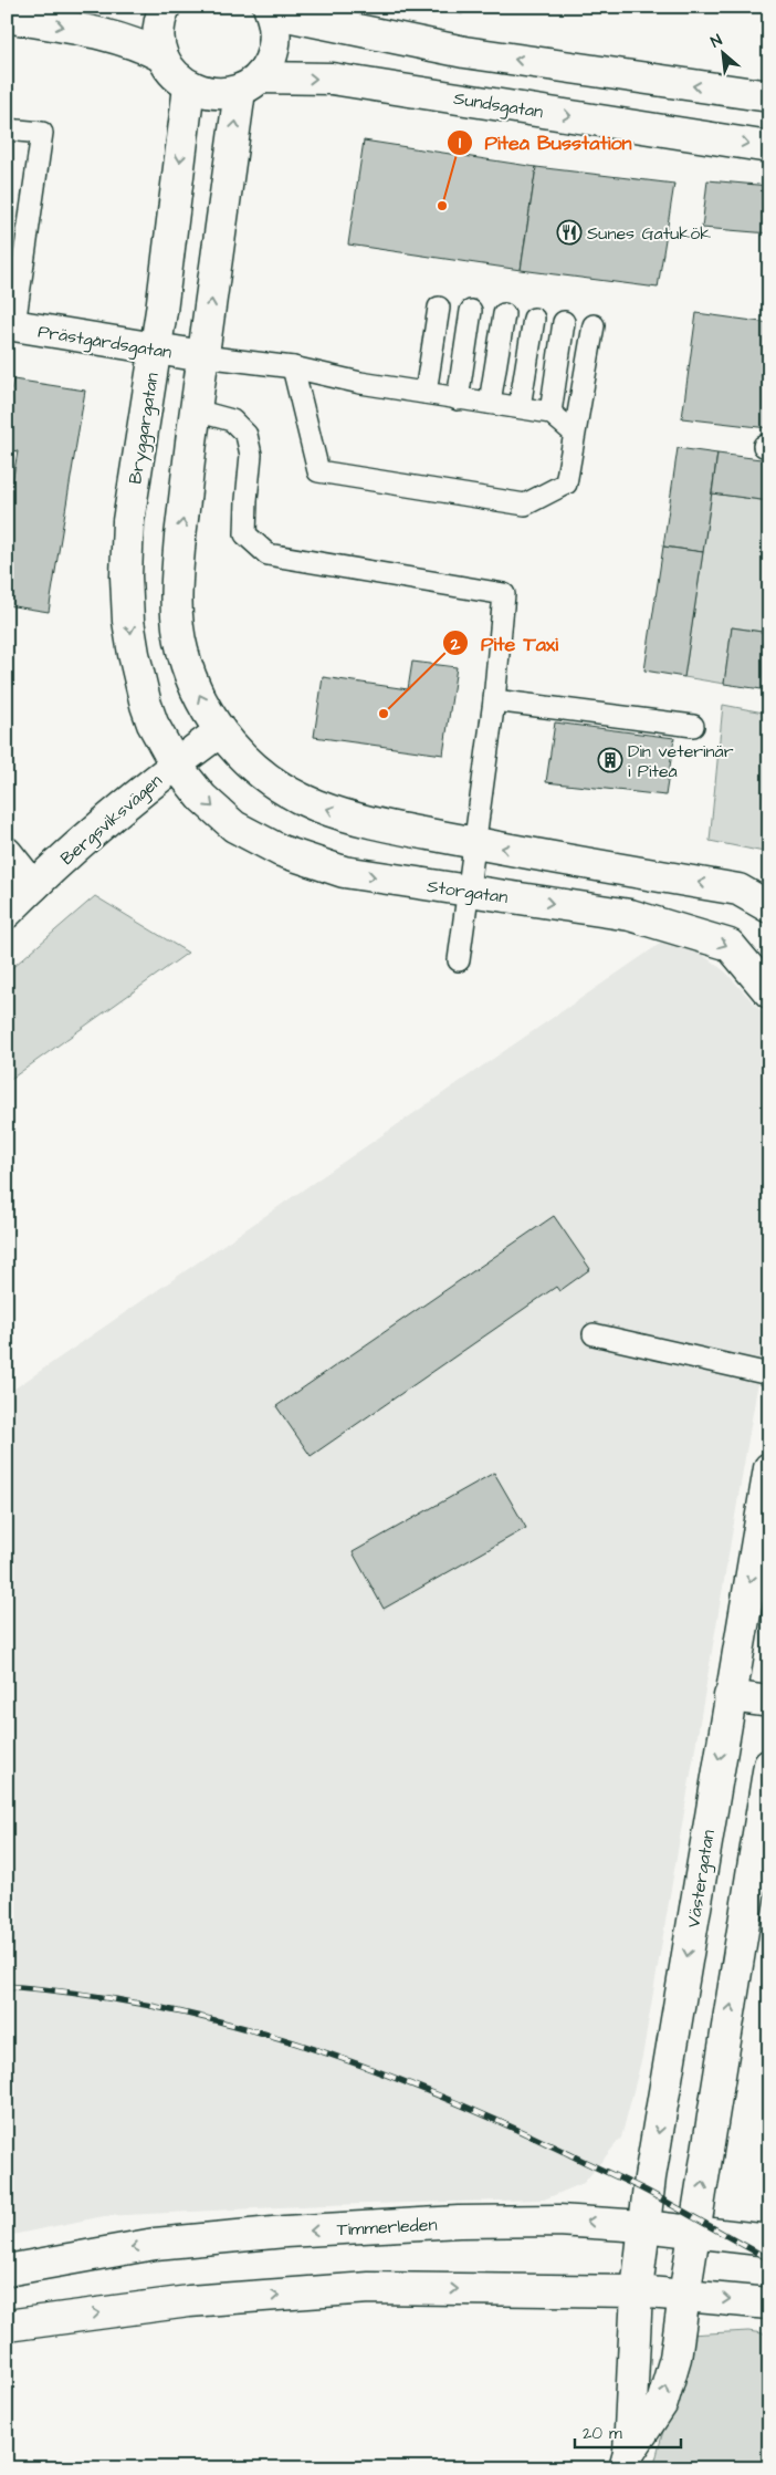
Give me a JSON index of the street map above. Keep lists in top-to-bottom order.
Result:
{
  "streets": {
    "street": [
      "Sundsgatan",
      "Prästgårdsgatan",
      "Bryggargatan",
      "Bergsviksvägen",
      "Storgatan",
      "Västergatan",
      "Timmerleden"
    ]
  },
  "crossings": [
    ["Sundsgatan", "Bryggargatan"],
    ["Prästgårdsgatan", "Bryggargatan"],
    ["Bryggargatan", "Bergsviksvägen"],
    ["Bryggargatan", "Storgatan"],
    ["Bergsviksvägen", "Storgatan"],
    ["Västergatan", "Timmerleden"]
  ],
  "places": {
    "other": ["Piteå Busstation", "Pite Taxi"],
    "restaurant": ["Sunes Gatukök"],
    "building": ["Din veterinär i Piteå"]
  },
  "scale_bar": "20 m",
  "north": "top left"
}
